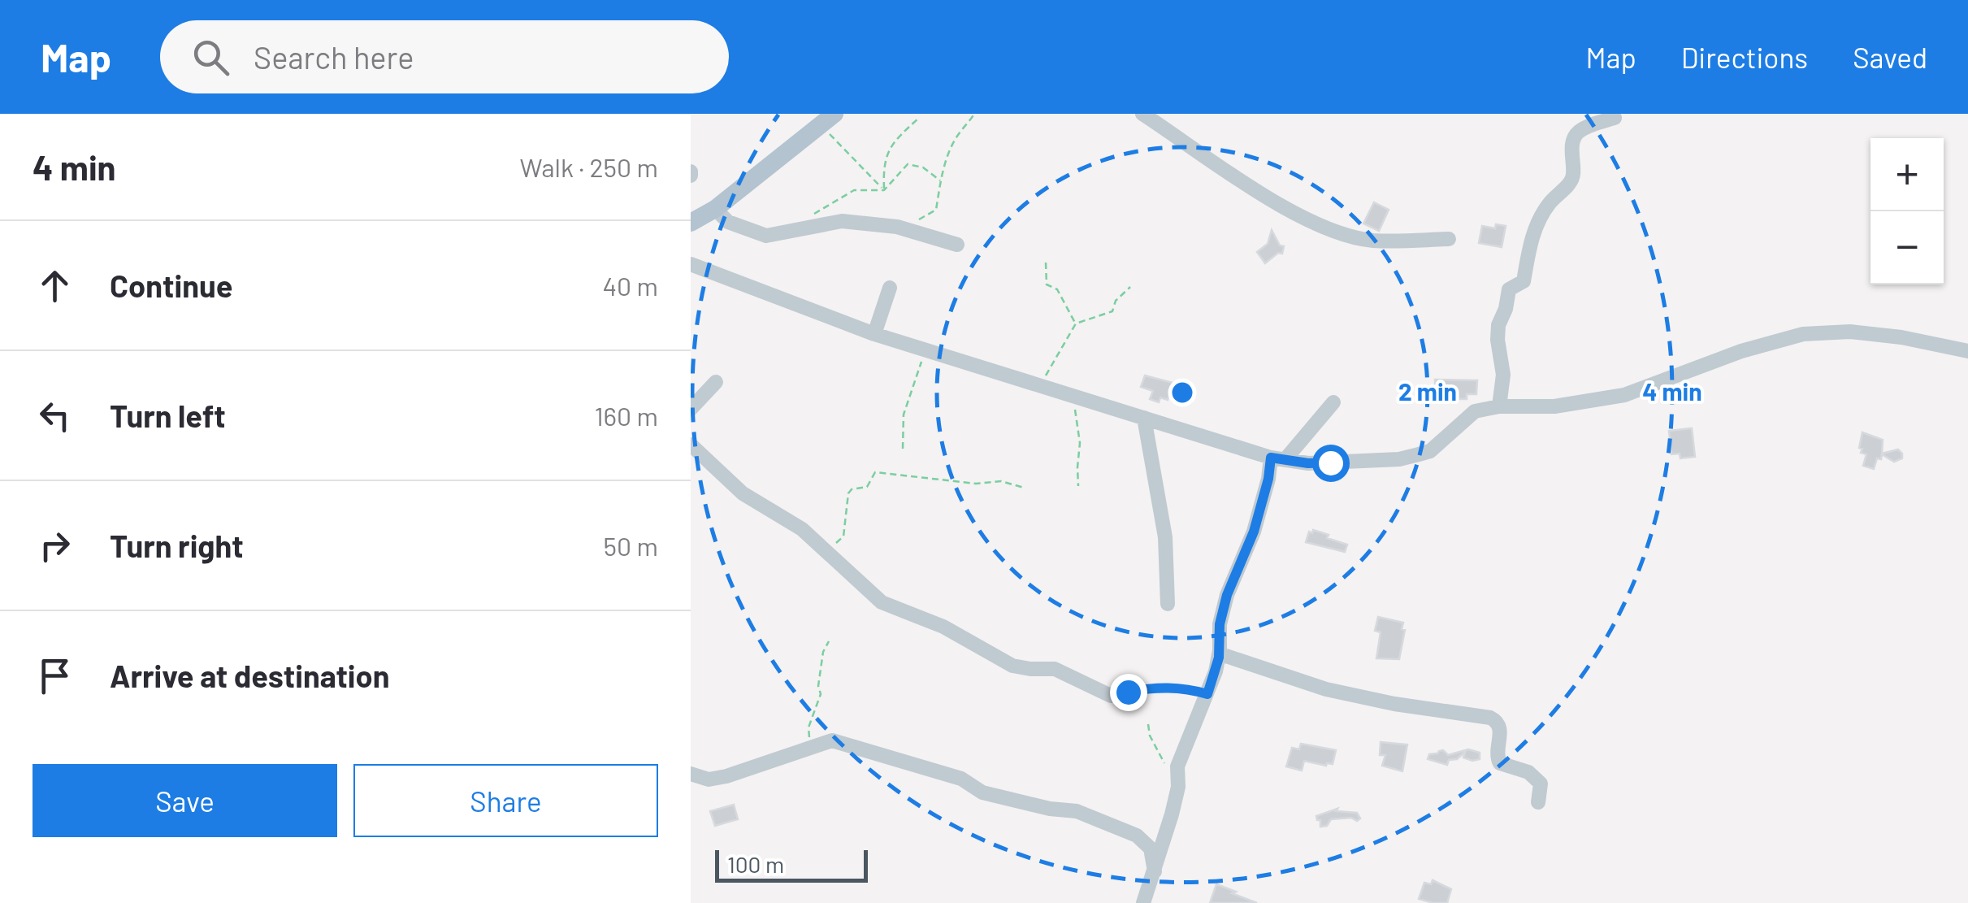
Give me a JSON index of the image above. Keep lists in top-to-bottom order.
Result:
{
  "scale_bar": "100 m",
  "page": {
    "header": "Map",
    "search": "Search here",
    "nav": ["Map", "Directions", "Saved"],
    "heading": ["4 min", "Walk · 250 m"],
    "map_buttons": ["+", "−"],
    "list": [
      ["Continue", "40 m"],
      ["Turn left", "160 m"],
      ["Turn right", "50 m"],
      "Arrive at destination"
    ],
    "buttons": ["Save", "Share"],
    "scale": "100 m"
  },
  "rings": ["2 min", "4 min"]
}
